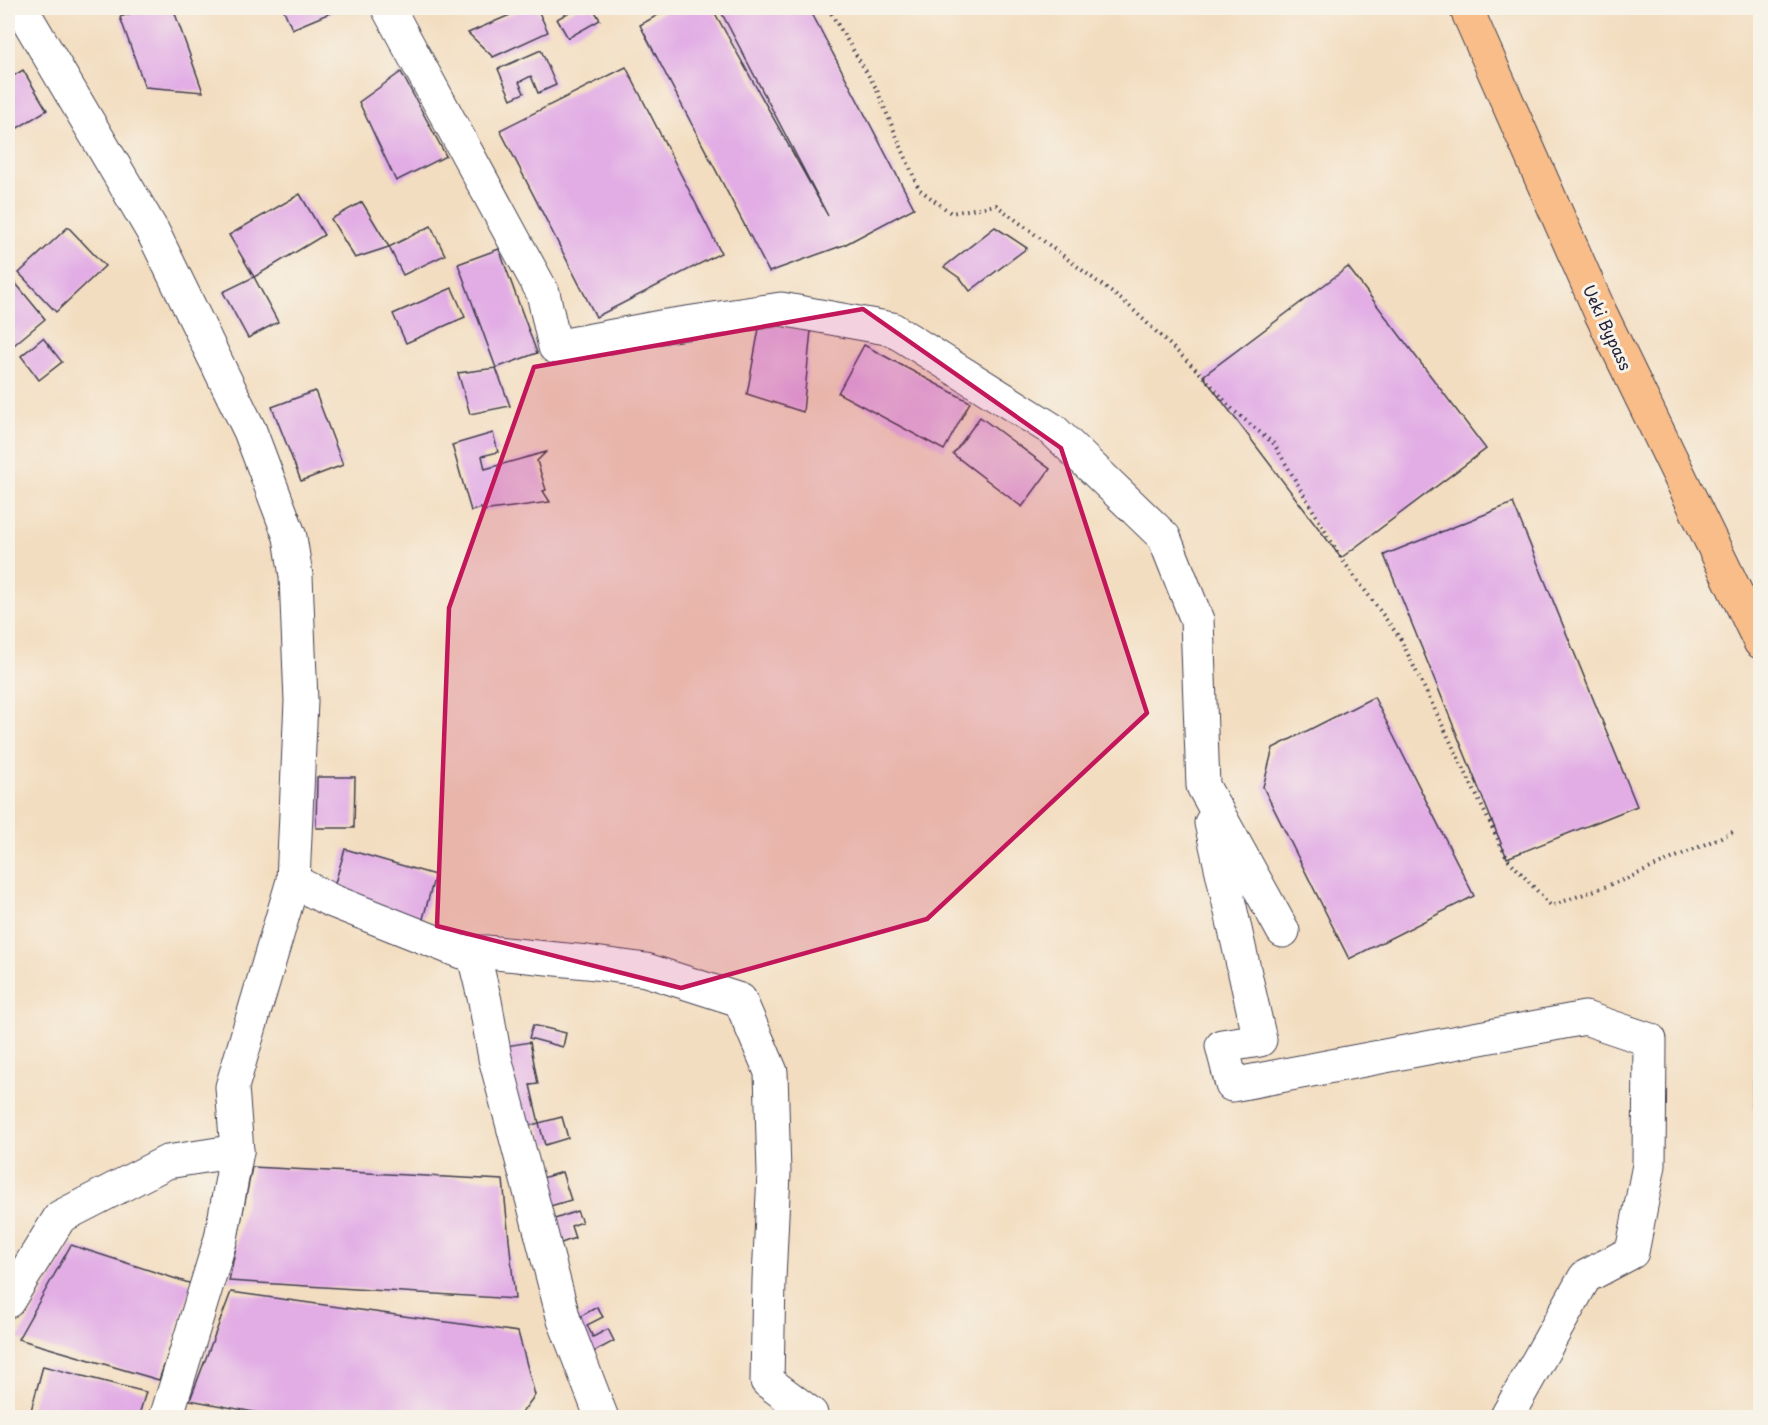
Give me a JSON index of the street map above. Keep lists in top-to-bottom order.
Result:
{
  "streets": {
    "highway": ["Ueki Bypass"]
  }
}
